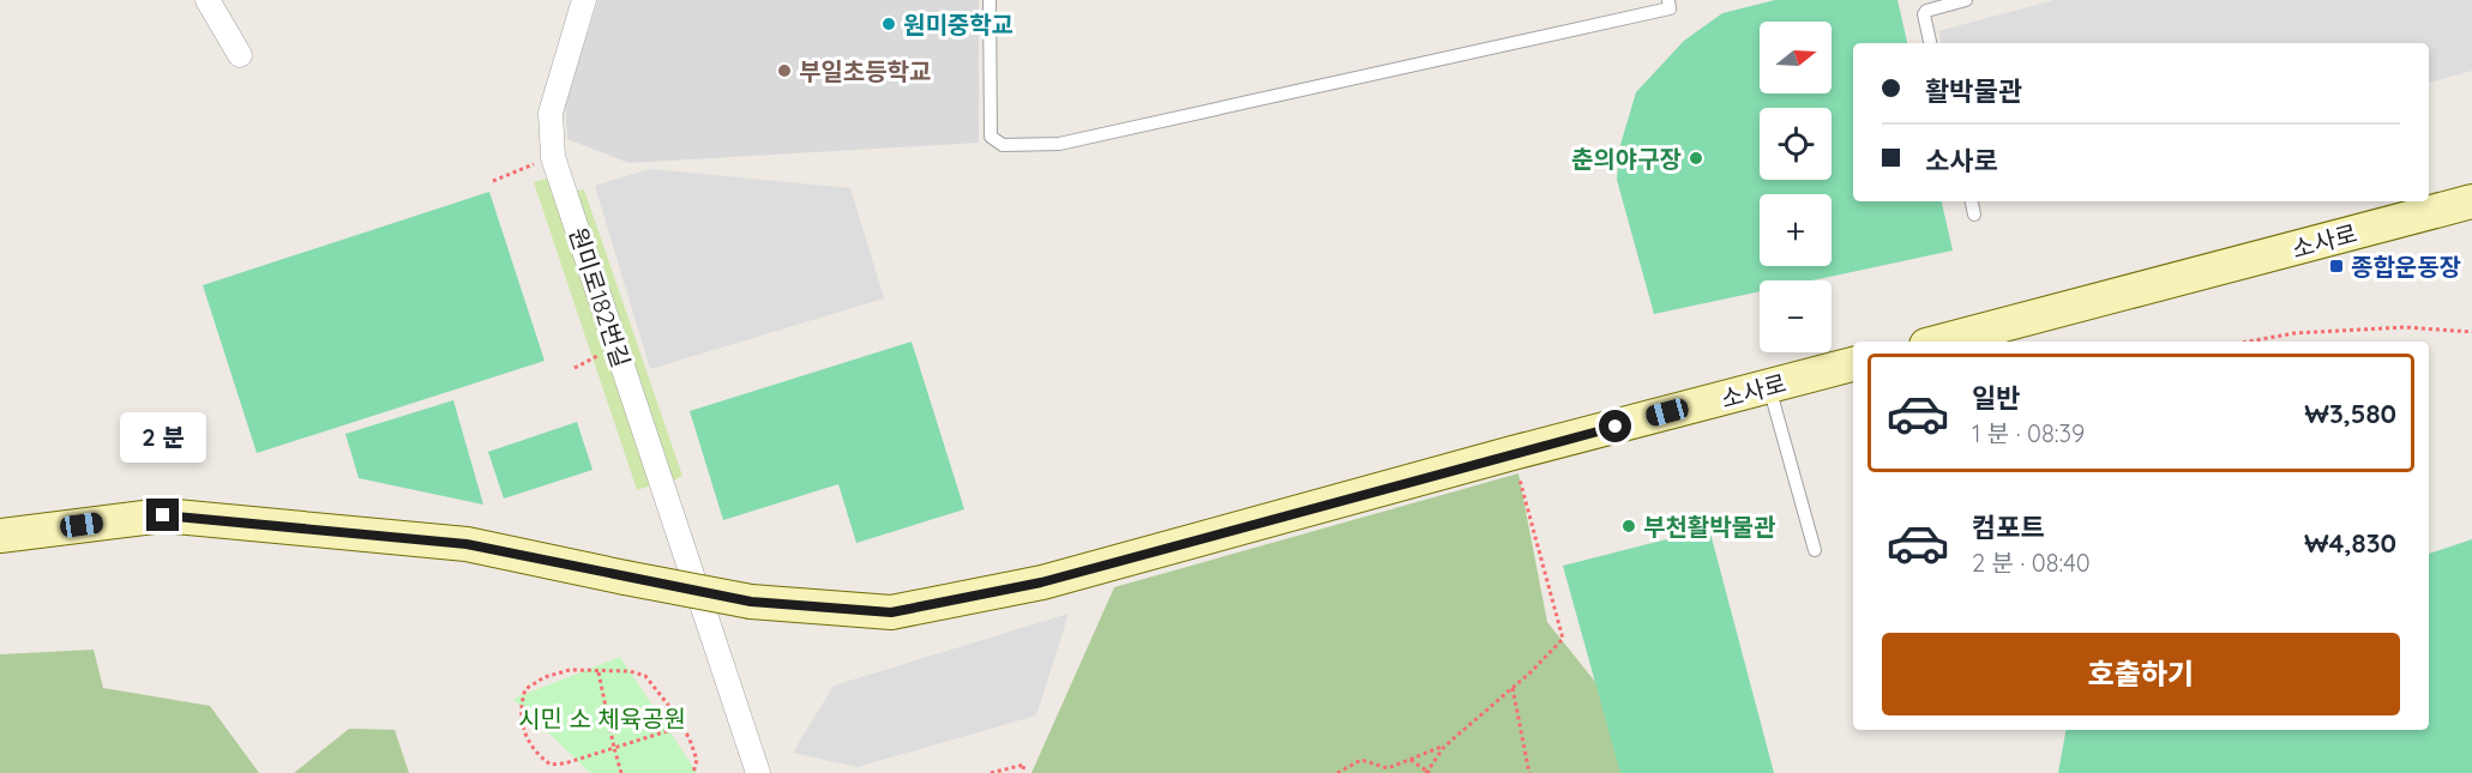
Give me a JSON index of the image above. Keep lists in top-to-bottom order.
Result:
{
  "streets": {
    "street": ["소사로", "원미로182번길"]
  },
  "parks": ["시민 소 체육공원"],
  "places": {
    "other": [
      "원미중학교",
      "부일초등학교",
      "춘의야구장",
      "부천활박물관"
    ],
    "transit": ["종합운동장"]
  },
  "north": "right",
  "page": {
    "map_buttons": ["+", "−"],
    "banner": ["활박물관", "소사로"],
    "list": [
      {
        "name": "일반",
        "note": "1 분 · 08:39",
        "value": "₩3,580"
      },
      {
        "name": "컴포트",
        "note": "2 분 · 08:40",
        "value": "₩4,830"
      }
    ],
    "bubble": "2 분",
    "buttons": "호출하기"
  }
}
